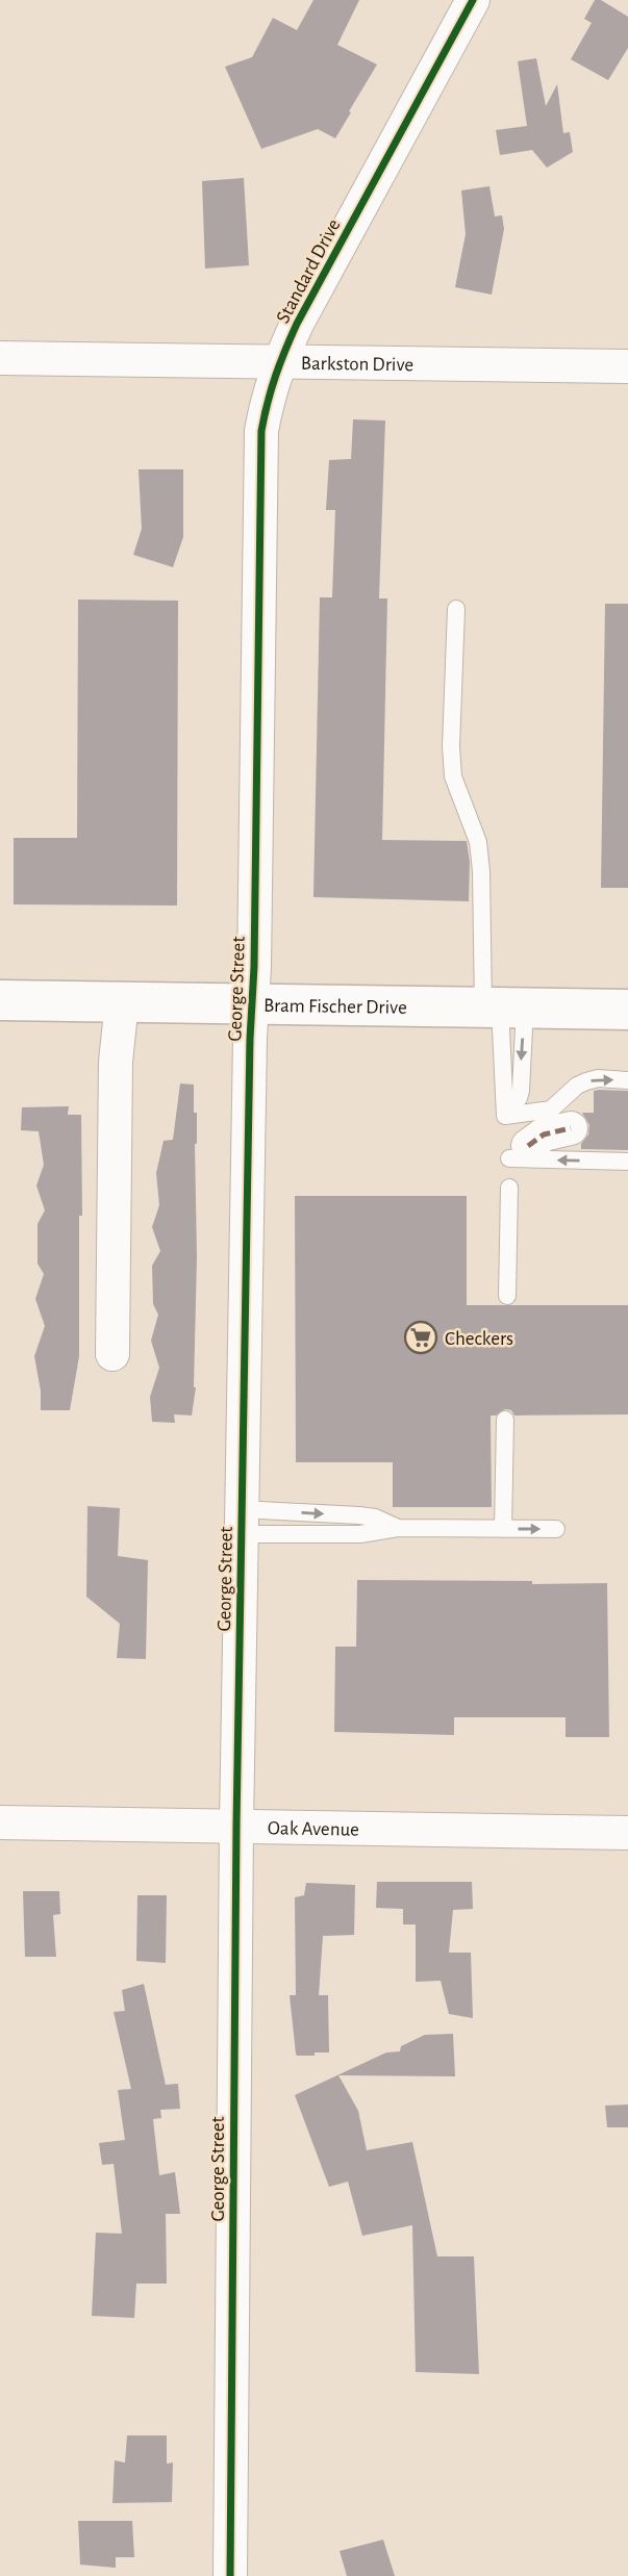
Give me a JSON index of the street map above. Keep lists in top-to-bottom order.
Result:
{
  "streets": {
    "main road": ["Bram Fischer Drive"],
    "street": [
      "Standard Drive",
      "Barkston Drive",
      "George Street",
      "Oak Avenue"
    ]
  },
  "crossings": [
    ["Standard Drive", "Barkston Drive"],
    ["Standard Drive", "George Street"],
    ["George Street", "Bram Fischer Drive"],
    ["George Street", "Oak Avenue"]
  ],
  "places": {
    "supermarket": ["Checkers"]
  }
}
